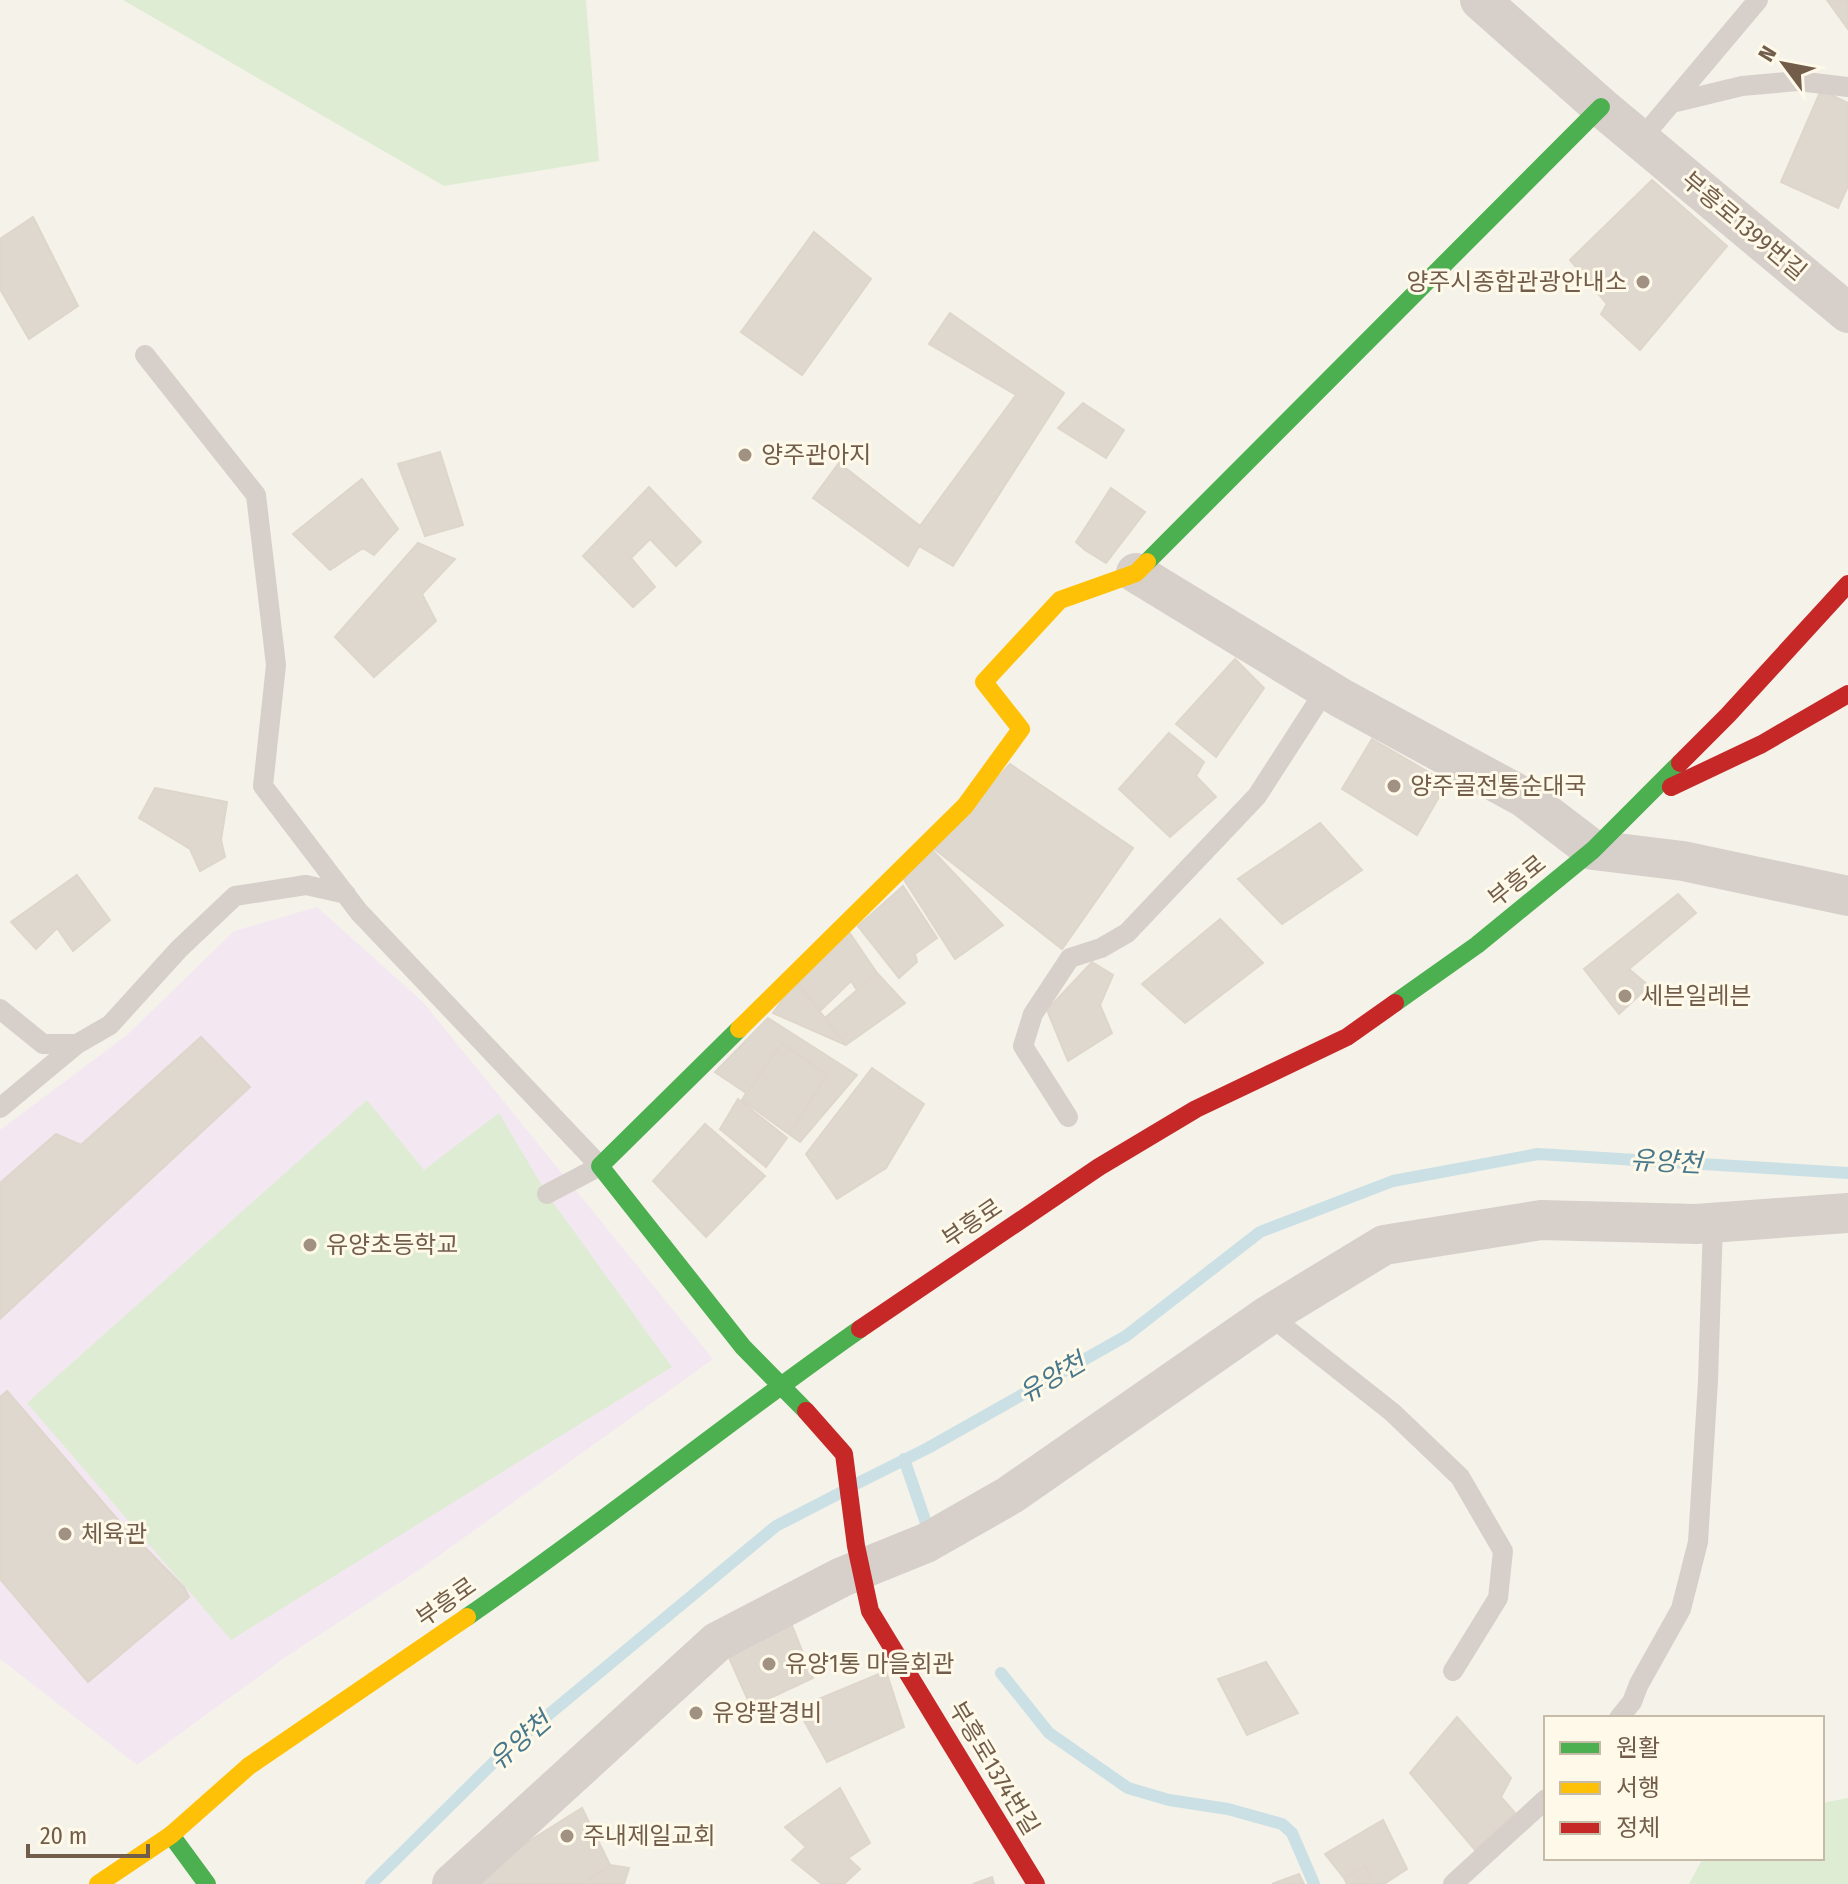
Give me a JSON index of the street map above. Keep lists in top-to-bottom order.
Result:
{
  "streets": {
    "main road": ["부흥로", "부흥로1374번길"],
    "street": ["부흥로1399번길"]
  },
  "crossings": [
    ["부흥로", "부흥로1374번길"]
  ],
  "water": ["유양천"],
  "places": [
    "양주시종합관광안내소",
    "양주관아지",
    "양주골전통순대국",
    "세븐일레븐",
    "유양초등학교",
    "체육관",
    "유양1통 마을회관",
    "유양팔경비",
    "주내제일교회"
  ],
  "legend": ["원활", "서행", "정체"],
  "scale_bar": "20 m",
  "north": "top left"
}
